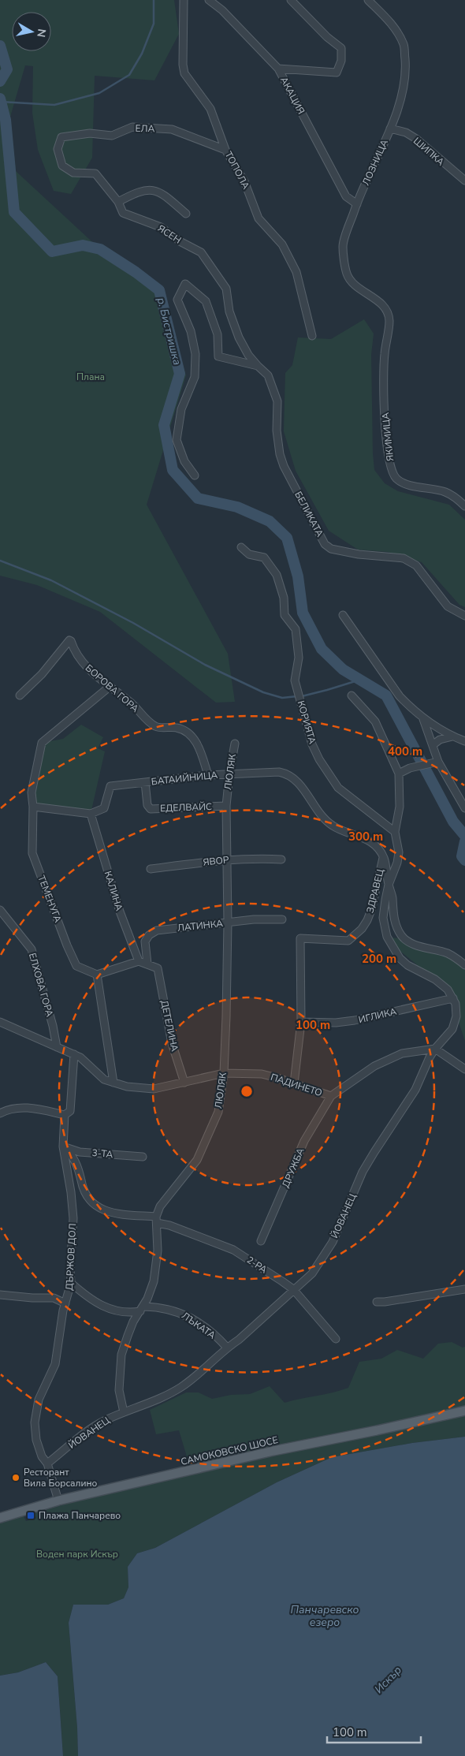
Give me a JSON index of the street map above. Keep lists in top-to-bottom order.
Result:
{
  "streets": {
    "main road": ["САМОКОВСКО ШОСЕ"],
    "street": [
      "АКАЦИЯ",
      "ЕЛА",
      "ШИПКА",
      "ЛОЗНИЦА",
      "ТОПОЛА",
      "ЯСЕН",
      "ЯКИМИЦА",
      "БЕЛИКАТА",
      "БОРОВА ГОРА",
      "КОРИЯТА",
      "ЛЮЛЯК",
      "БАТАИЙНИЦА",
      "ЕДЕЛВАЙС",
      "ЯВОР",
      "КАЛИНА",
      "ЗДРАВЕЦ",
      "ТЕМЕНУГА",
      "ЛАТИНКА",
      "ЕЛХОВА ГОРА",
      "ИГЛИКА",
      "ДЕТЕЛИНА",
      "ПАДИНЕТО",
      "3-ТА",
      "ДРУЖБА",
      "ЙОВАНЕЦ",
      "ДЪРЖОВ ДОЛ",
      "2-РА",
      "ЛЪКАТА"
    ]
  },
  "crossings": [
    ["АКАЦИЯ", "ЛОЗНИЦА"],
    ["ЕЛА", "ТОПОЛА"],
    ["ЕЛА", "ЯСЕН"],
    ["ШИПКА", "ЛОЗНИЦА"],
    ["ЛОЗНИЦА", "ЯКИМИЦА"],
    ["ЯСЕН", "БЕЛИКАТА"],
    ["БОРОВА ГОРА", "БАТАИЙНИЦА"],
    ["БОРОВА ГОРА", "ТЕМЕНУГА"],
    ["ЛЮЛЯК", "БАТАИЙНИЦА"],
    ["ЛЮЛЯК", "ЕДЕЛВАЙС"],
    ["ЛЮЛЯК", "ЯВОР"],
    ["ЛЮЛЯК", "ЛАТИНКА"],
    ["ЛЮЛЯК", "ПАДИНЕТО"],
    ["ЛЮЛЯК", "2-РА"],
    ["БАТАИЙНИЦА", "ЕДЕЛВАЙС"],
    ["БАТАИЙНИЦА", "КАЛИНА"],
    ["БАТАИЙНИЦА", "ЗДРАВЕЦ"],
    ["ЗДРАВЕЦ", "ИГЛИКА"],
    ["ЛАТИНКА", "ДЕТЕЛИНА"],
    ["ЕЛХОВА ГОРА", "ПАДИНЕТО"],
    ["ИГЛИКА", "ЙОВАНЕЦ"],
    ["ДЕТЕЛИНА", "ПАДИНЕТО"],
    ["ПАДИНЕТО", "ДРУЖБА"],
    ["ПАДИНЕТО", "ЙОВАНЕЦ"],
    ["ПАДИНЕТО", "ДЪРЖОВ ДОЛ"],
    ["3-ТА", "ДЪРЖОВ ДОЛ"],
    ["3-ТА", "2-РА"],
    ["ЙОВАНЕЦ", "ДЪРЖОВ ДОЛ"],
    ["ЙОВАНЕЦ", "2-РА"],
    ["ЙОВАНЕЦ", "ЛЪКАТА"],
    ["ДЪРЖОВ ДОЛ", "2-РА"],
    ["ДЪРЖОВ ДОЛ", "ЛЪКАТА"],
    ["ДЪРЖОВ ДОЛ", "САМОКОВСКО ШОСЕ"]
  ],
  "water": ["р. Бистришка", "Панчаревско езеро", "Искър"],
  "parks": ["Плана", "Воден парк Искър"],
  "places": {
    "other": ["Ресторант Вила Борсалино"],
    "transit": ["Плажа Панчарево"]
  },
  "scale_bar": "100 m",
  "north": "right",
  "rings": [
    "400 m",
    "300 m",
    "200 m",
    "100 m"
  ]
}
